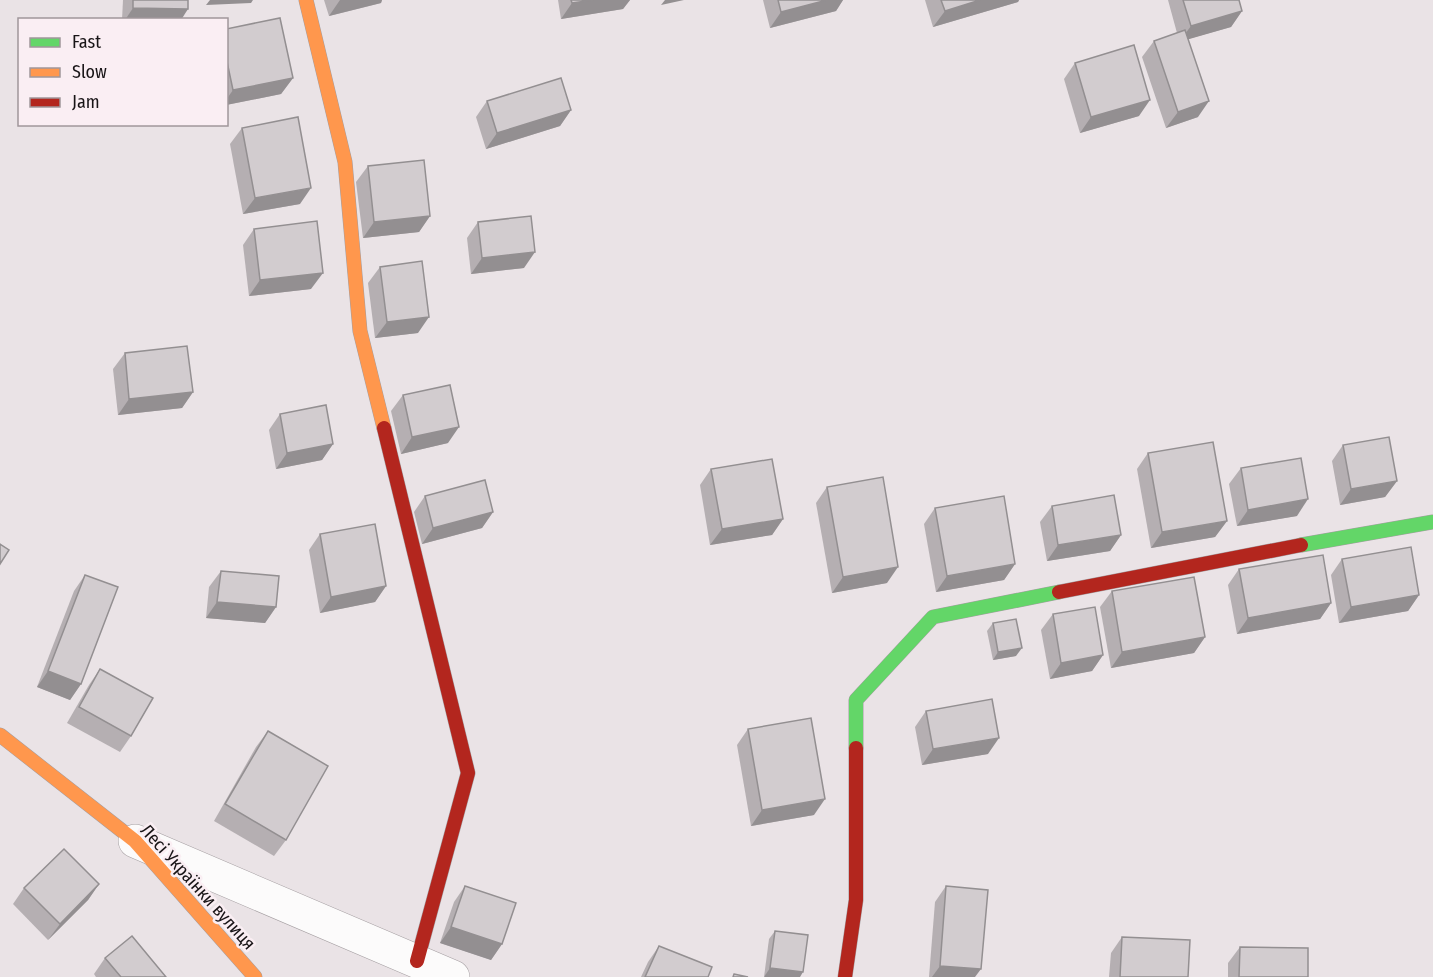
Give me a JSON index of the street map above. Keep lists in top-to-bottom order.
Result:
{
  "streets": {
    "street": ["Лесі Українки вулиця"]
  },
  "legend": ["Fast", "Slow", "Jam"]
}
